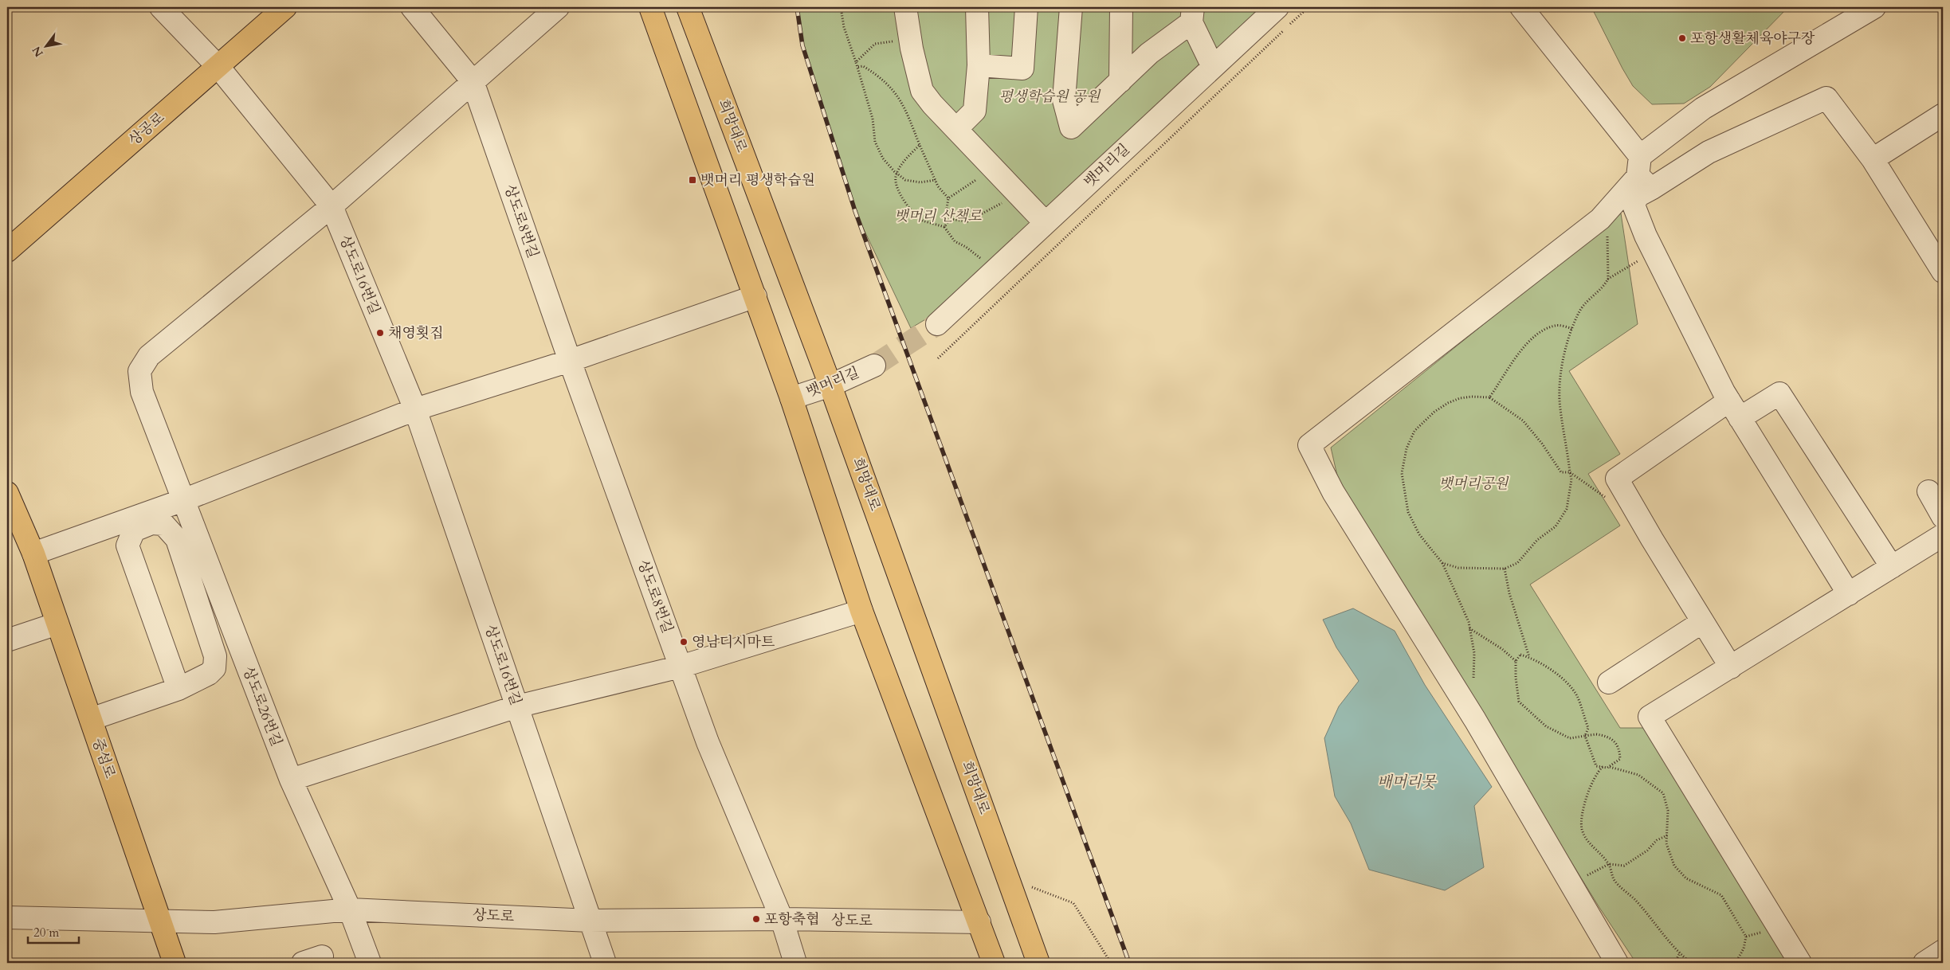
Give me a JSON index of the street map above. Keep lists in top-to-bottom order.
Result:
{
  "streets": {
    "main road": ["희망대로", "상공로", "중섬로"],
    "street": [
      "뱃머리길",
      "상도로8번길",
      "상도로16번길",
      "상도로26번길",
      "상도로"
    ]
  },
  "crossings": [
    ["희망대로", "뱃머리길"],
    ["상공로", "상도로16번길"],
    ["상도로8번길", "상도로"],
    ["상도로16번길", "상도로26번길"],
    ["상도로16번길", "상도로"],
    ["상도로26번길", "상도로"],
    ["중섬로", "상도로"]
  ],
  "water": ["배머리못"],
  "parks": ["평생학습원 공원", "뱃머리 산책로", "뱃머리공원"],
  "places": {
    "other": [
      "포항생활체육야구장",
      "채영횟집",
      "영남디시마트",
      "포항축협"
    ],
    "transit": ["뱃머리 평생학습원"]
  },
  "scale_bar": "20 m",
  "north": "bottom left"
}
